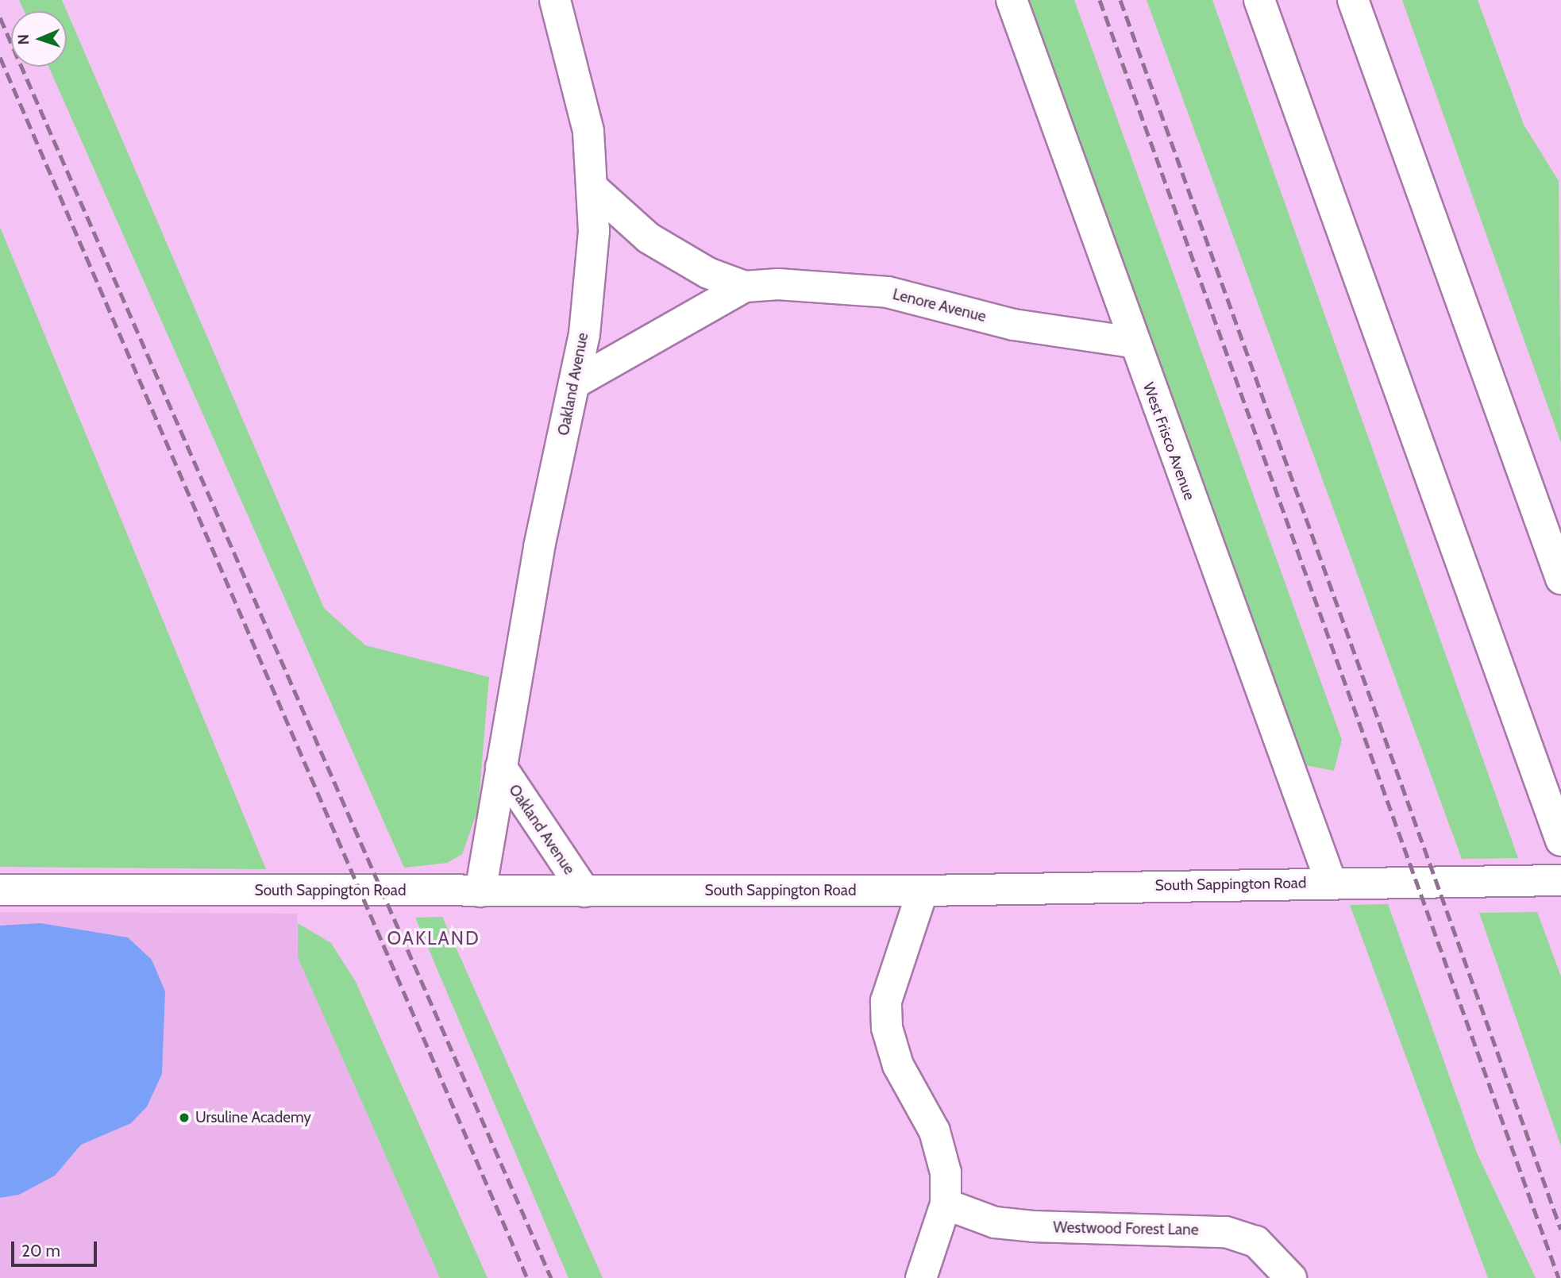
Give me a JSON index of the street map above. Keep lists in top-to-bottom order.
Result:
{
  "streets": {
    "main road": [
      "Lenore Avenue",
      "Oakland Avenue",
      "West Frisco Avenue",
      "South Sappington Road",
      "Westwood Forest Lane"
    ]
  },
  "crossings": [
    ["Lenore Avenue", "Oakland Avenue"],
    ["Lenore Avenue", "West Frisco Avenue"],
    ["Oakland Avenue", "South Sappington Road"],
    ["West Frisco Avenue", "South Sappington Road"]
  ],
  "districts": ["OAKLAND"],
  "places": ["Ursuline Academy"],
  "scale_bar": "20 m",
  "north": "left"
}
